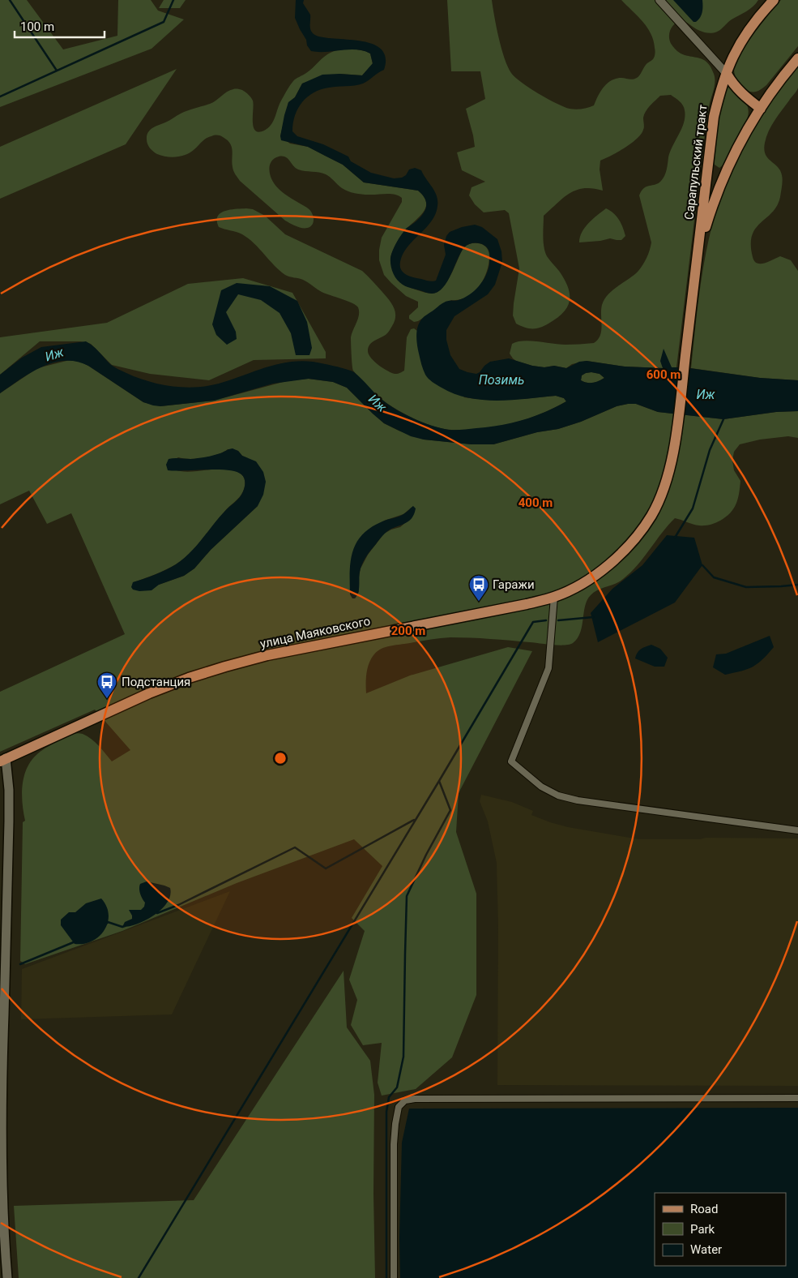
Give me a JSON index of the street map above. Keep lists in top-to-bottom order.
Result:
{
  "streets": {
    "main road": ["Сарапульский тракт", "улица Маяковского"]
  },
  "crossings": [
    ["Сарапульский тракт", "улица Маяковского"]
  ],
  "water": ["Иж", "Позимь"],
  "places": {
    "bus stop": ["Гаражи", "Подстанция"]
  },
  "legend": ["Road", "Park", "Water"],
  "scale_bar": "100 m",
  "rings": ["600 m", "400 m", "200 m"]
}
